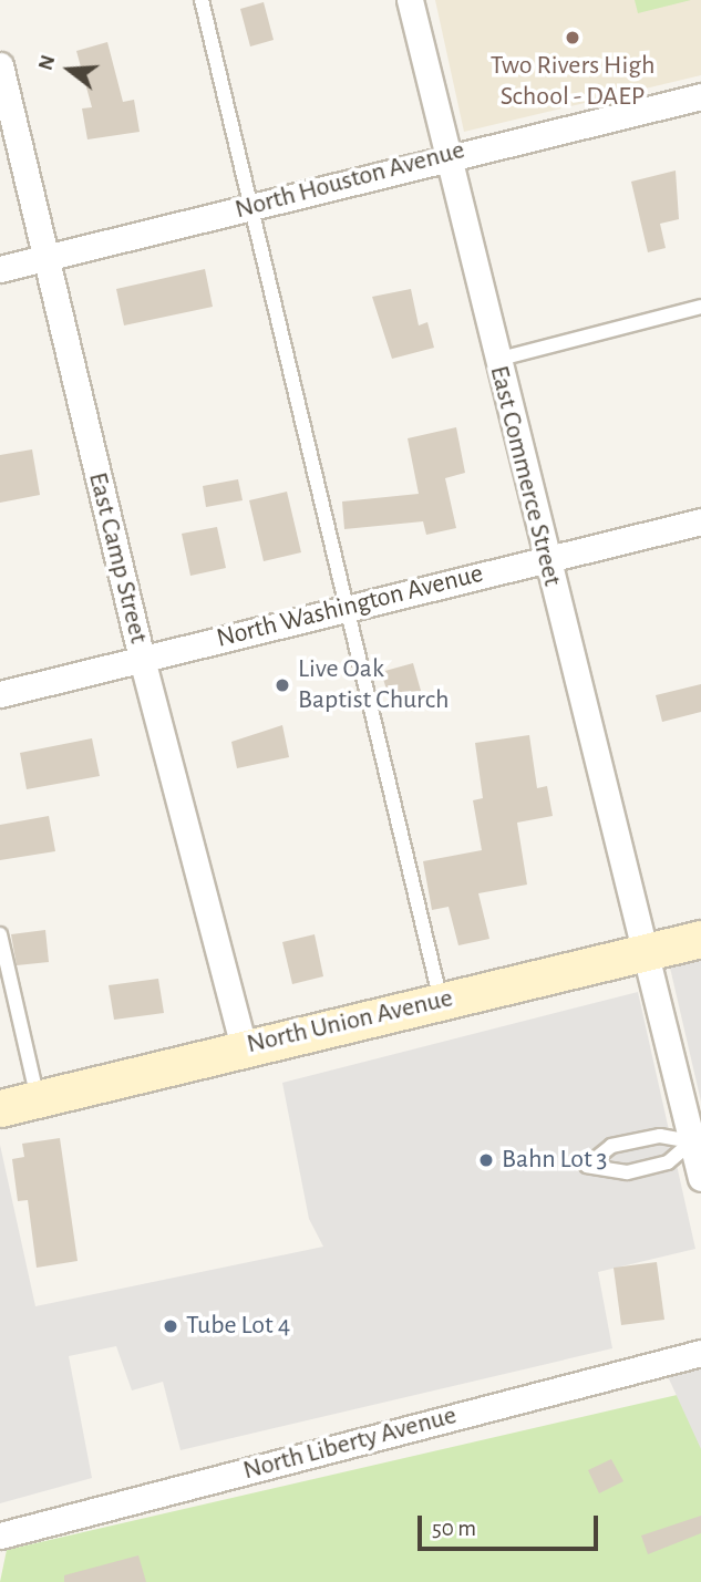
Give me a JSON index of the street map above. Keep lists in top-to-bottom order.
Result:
{
  "streets": {
    "street": [
      "North Houston Avenue",
      "East Commerce Street",
      "East Camp Street",
      "North Washington Avenue",
      "North Union Avenue",
      "North Liberty Avenue"
    ]
  },
  "crossings": [
    ["North Houston Avenue", "East Commerce Street"],
    ["North Houston Avenue", "East Camp Street"],
    ["East Commerce Street", "North Washington Avenue"],
    ["East Commerce Street", "North Union Avenue"],
    ["East Camp Street", "North Washington Avenue"],
    ["East Camp Street", "North Union Avenue"]
  ],
  "places": [
    "Two Rivers High School - DAEP",
    "Live Oak Baptist Church",
    "Bahn Lot 3",
    "Tube Lot 4"
  ],
  "scale_bar": "50 m",
  "north": "left"
}
